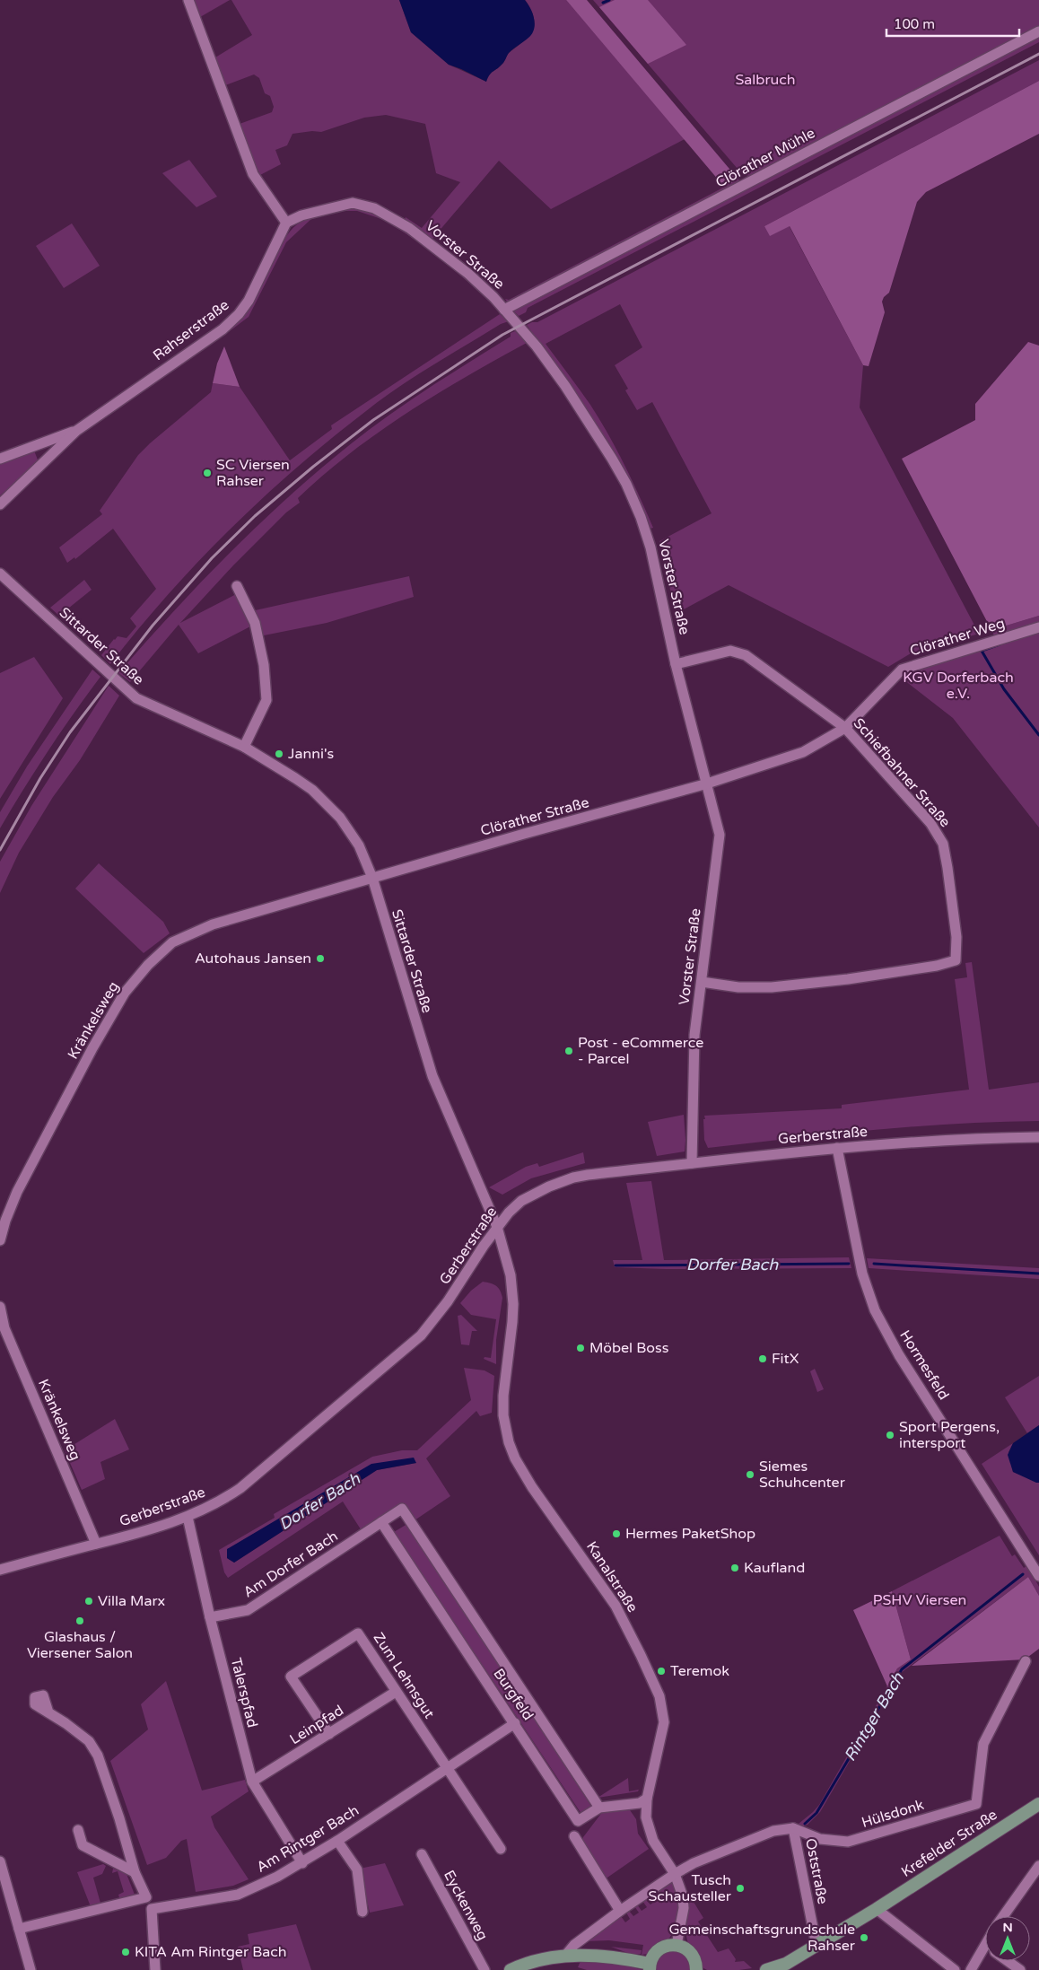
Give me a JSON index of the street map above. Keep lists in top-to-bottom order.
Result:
{
  "streets": {
    "main road": ["Krefelder Straße"],
    "street": [
      "Clörather Mühle",
      "Vorster Straße",
      "Rahserstraße",
      "Clörather Weg",
      "Sittarder Straße",
      "Schiefbahner Straße",
      "Clörather Straße",
      "Kränkelsweg",
      "Gerberstraße",
      "Hormesfeld",
      "Am Dorfer Bach",
      "Kanalstraße",
      "Zum Lehnsgut",
      "Talerspfad",
      "Burgfeld",
      "Leinpfad",
      "Hülsdonk",
      "Am Rintger Bach",
      "Oststraße",
      "Eyckenweg"
    ]
  },
  "crossings": [
    ["Clörather Mühle", "Vorster Straße"],
    ["Vorster Straße", "Rahserstraße"],
    ["Vorster Straße", "Clörather Weg"],
    ["Vorster Straße", "Schiefbahner Straße"],
    ["Vorster Straße", "Clörather Straße"],
    ["Vorster Straße", "Gerberstraße"],
    ["Clörather Weg", "Schiefbahner Straße"],
    ["Clörather Weg", "Clörather Straße"],
    ["Sittarder Straße", "Clörather Straße"],
    ["Sittarder Straße", "Kränkelsweg"],
    ["Sittarder Straße", "Gerberstraße"],
    ["Sittarder Straße", "Kanalstraße"],
    ["Clörather Straße", "Kränkelsweg"],
    ["Kränkelsweg", "Gerberstraße"],
    ["Gerberstraße", "Hormesfeld"],
    ["Gerberstraße", "Kanalstraße"],
    ["Gerberstraße", "Talerspfad"],
    ["Am Dorfer Bach", "Talerspfad"],
    ["Am Dorfer Bach", "Burgfeld"],
    ["Kanalstraße", "Burgfeld"],
    ["Zum Lehnsgut", "Leinpfad"],
    ["Zum Lehnsgut", "Am Rintger Bach"],
    ["Talerspfad", "Leinpfad"],
    ["Talerspfad", "Am Rintger Bach"],
    ["Burgfeld", "Am Rintger Bach"],
    ["Hülsdonk", "Oststraße"],
    ["Krefelder Straße", "Oststraße"]
  ],
  "water": ["Dorfer Bach", "Rintger Bach"],
  "parks": ["Salbruch", "KGV Dorferbach e.V.", "PSHV Viersen"],
  "places": [
    "SC Viersen Rahser",
    "Janni's",
    "Autohaus Jansen",
    "Post - eCommerce - Parcel",
    "Möbel Boss",
    "FitX",
    "Sport Pergens, intersport",
    "Siemes Schuhcenter",
    "Hermes PaketShop",
    "Kaufland",
    "Villa Marx",
    "Glashaus / Viersener Salon",
    "Teremok",
    "Tusch Schausteller",
    "Gemeinschaftsgrundschule Rahser",
    "KITA Am Rintger Bach"
  ],
  "scale_bar": "100 m",
  "north": "top"
}
